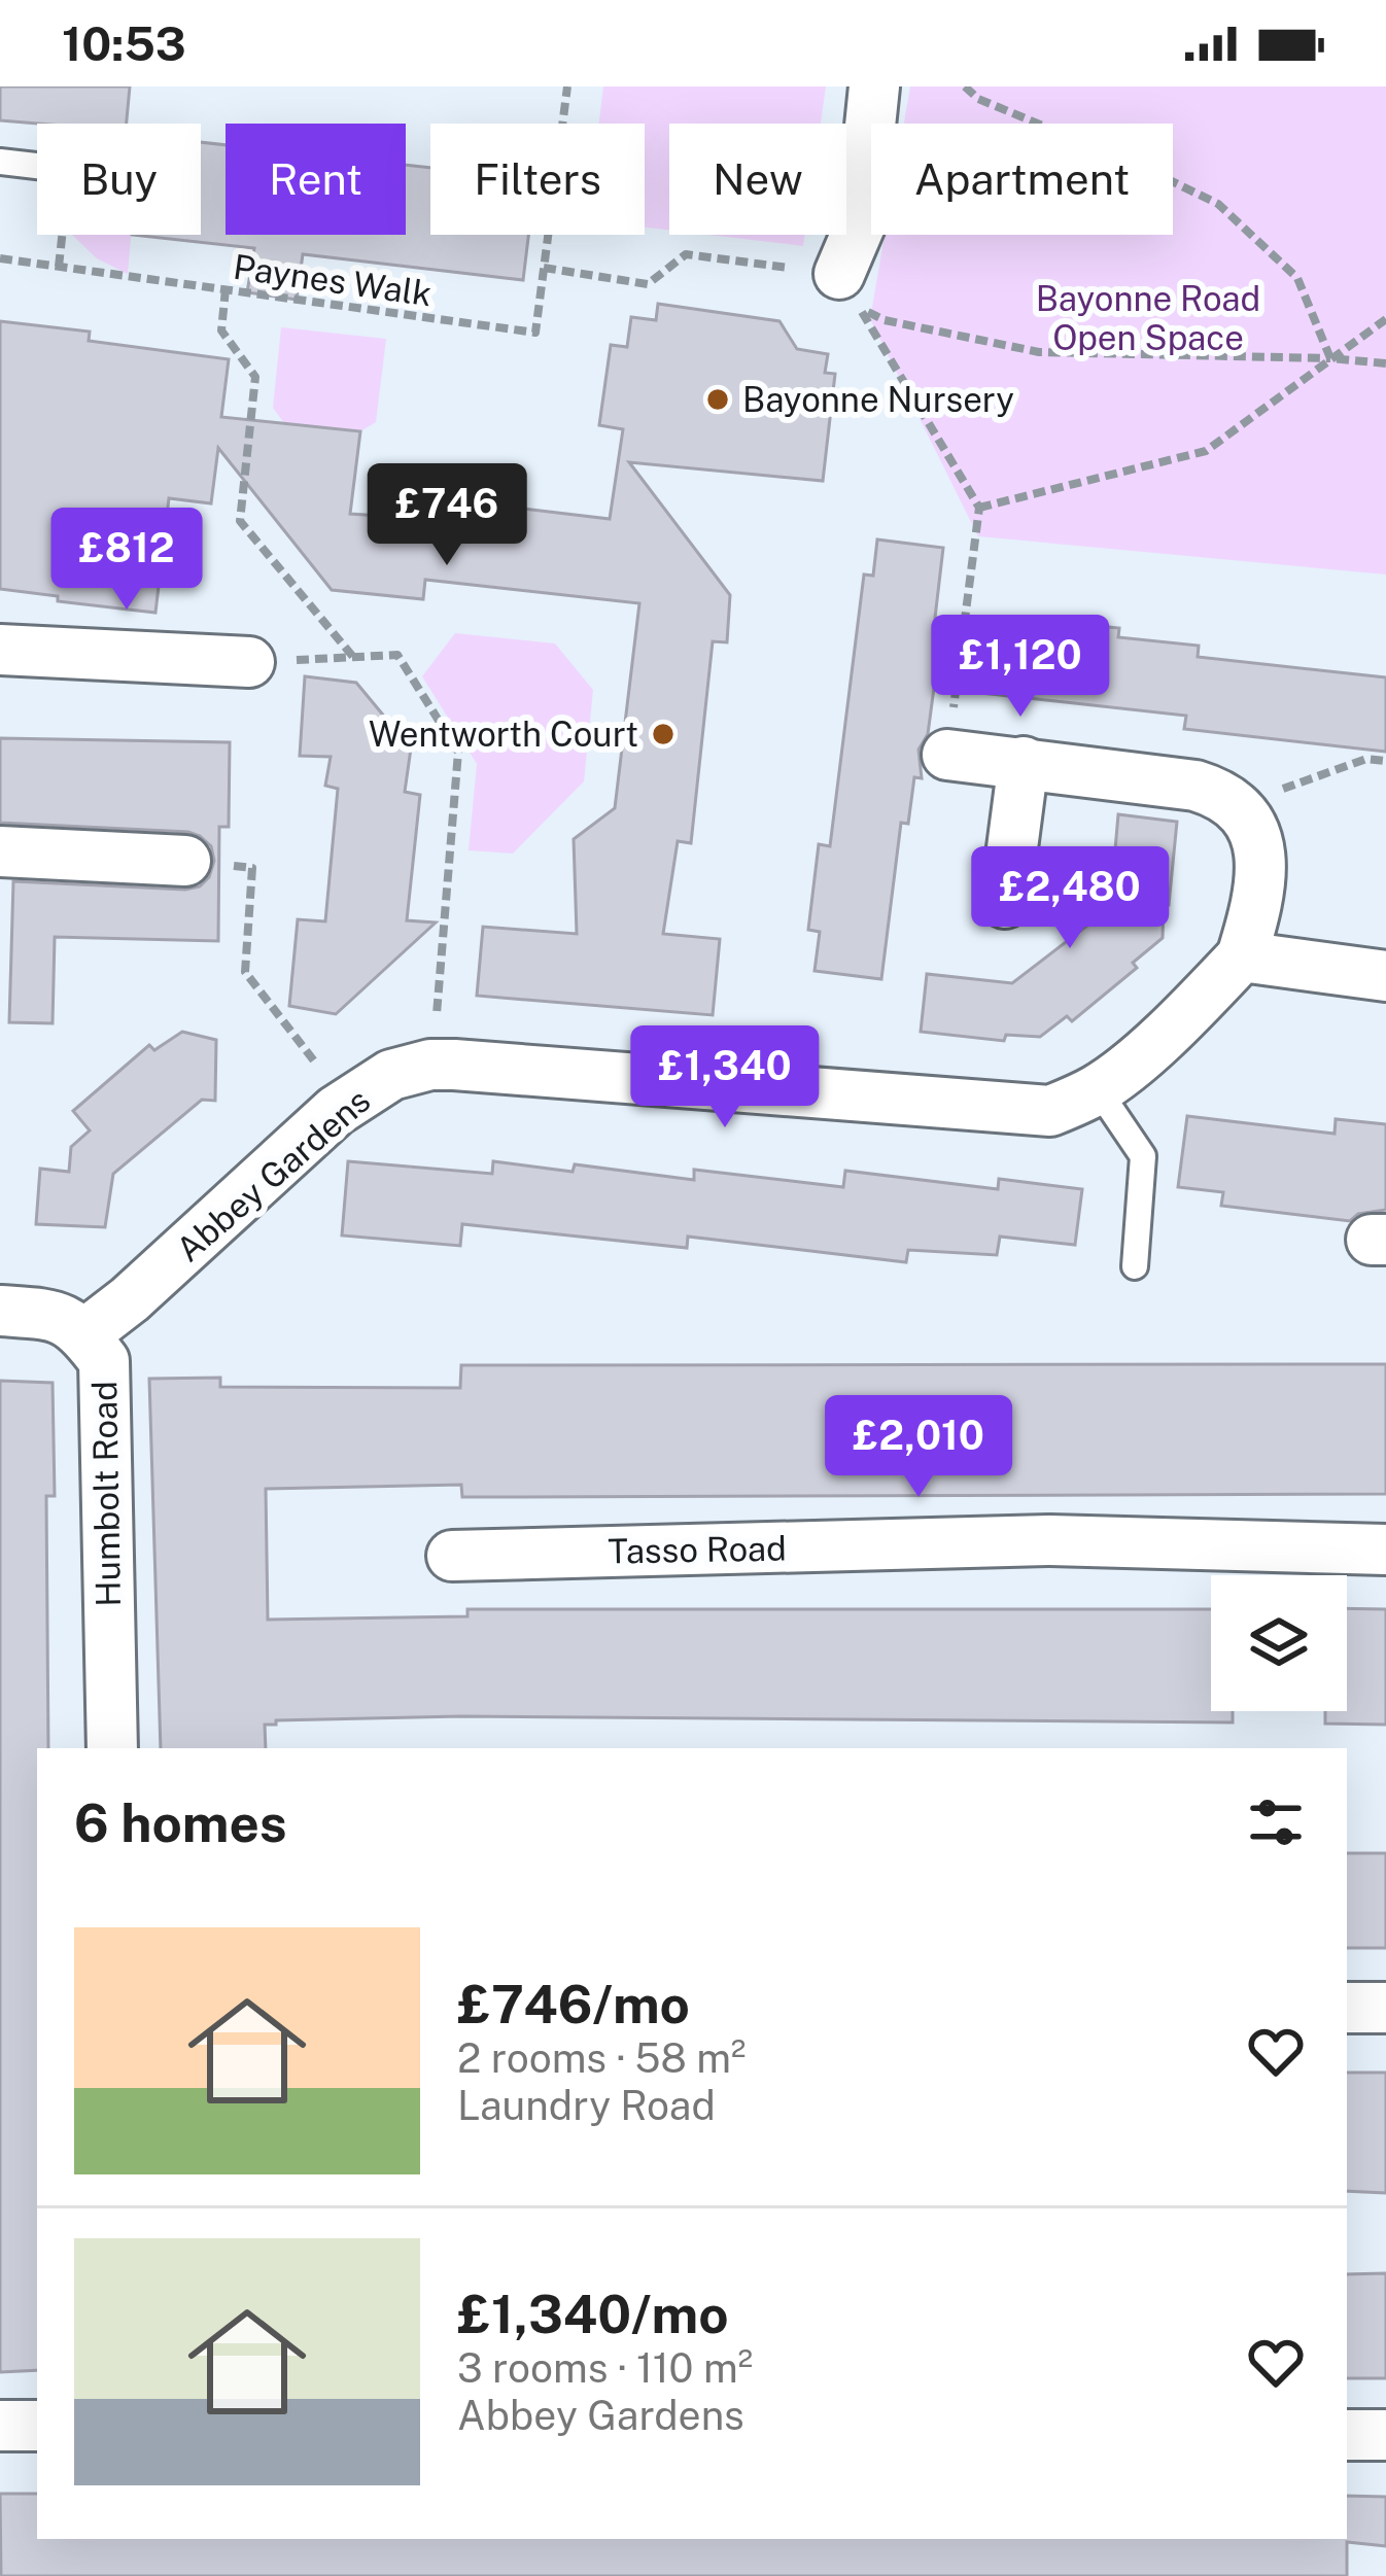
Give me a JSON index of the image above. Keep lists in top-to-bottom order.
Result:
{
  "streets": {
    "street": ["Abbey Gardens", "Humbolt Road", "Tasso Road"],
    "path": ["Paynes Walk"]
  },
  "crossings": [
    ["Abbey Gardens", "Humbolt Road"]
  ],
  "parks": ["Bayonne Road Open Space"],
  "places": ["Bayonne Nursery", "Wentworth Court"],
  "page": {
    "status": "10:53",
    "chip": [
      "Buy",
      "Rent",
      "Filters",
      "New",
      "Apartment"
    ],
    "price": [
      "£746",
      "£812",
      "£1,120",
      "£2,480",
      "£1,340",
      "£2,010"
    ],
    "heading": "6 homes",
    "list": [
      {
        "name": "£746/mo",
        "note": "2 rooms · 58 m² · Laundry Road"
      },
      {
        "name": "£1,340/mo",
        "note": "3 rooms · 110 m² · Abbey Gardens"
      }
    ]
  }
}
